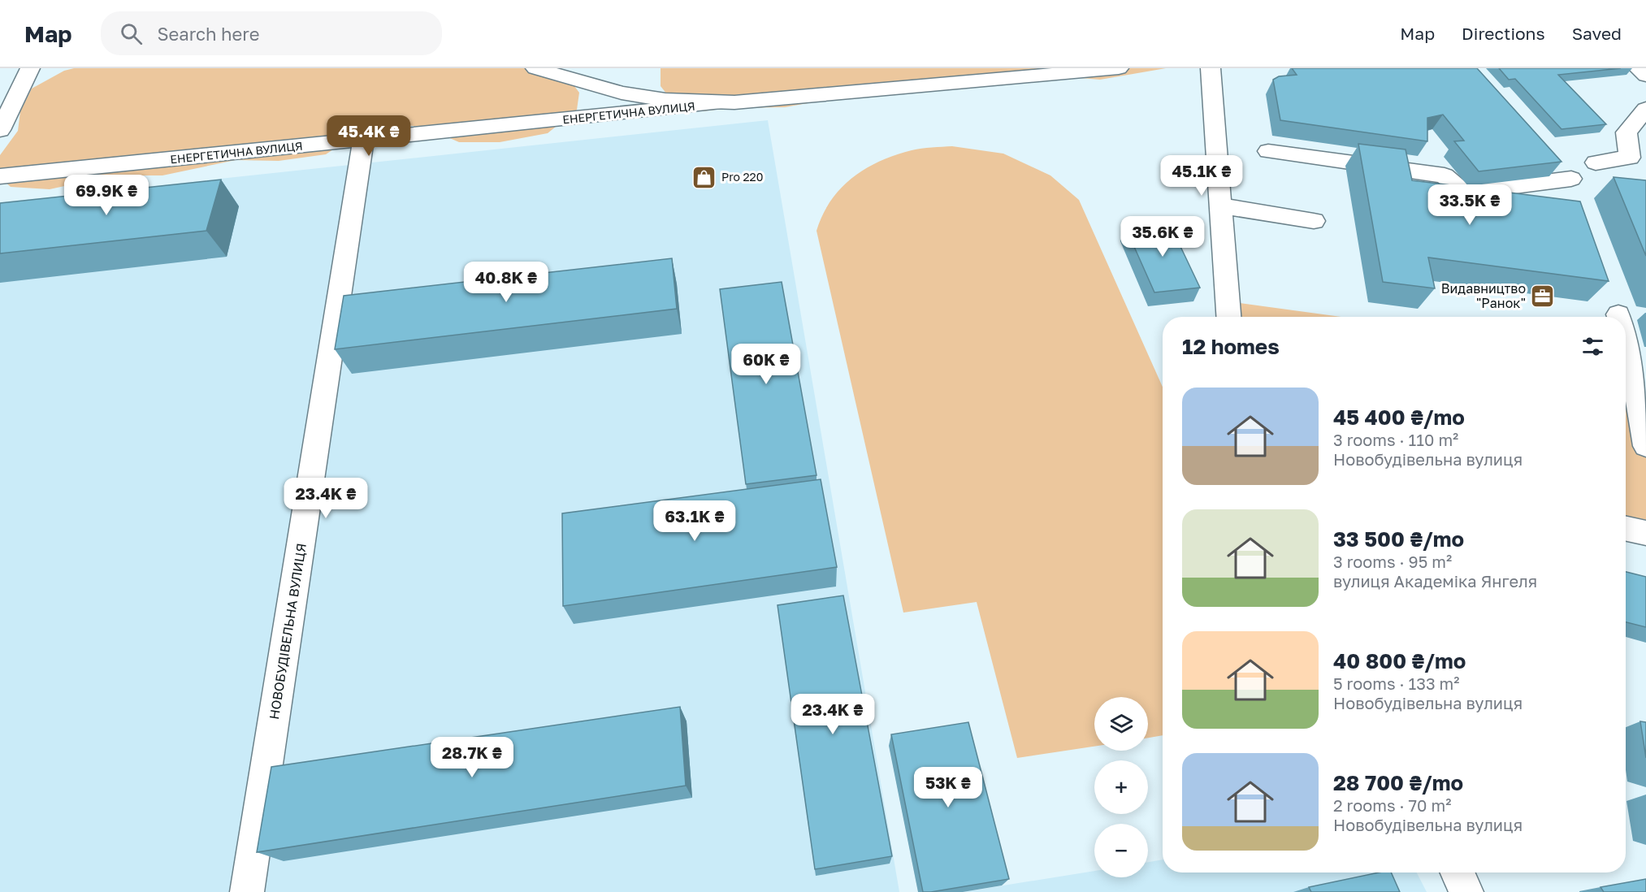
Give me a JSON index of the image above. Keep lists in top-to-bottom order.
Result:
{
  "streets": {
    "street": ["ЕНЕРГЕТИЧНА ВУЛИЦЯ", "НОВОБУДІВЕЛЬНА ВУЛИЦЯ"]
  },
  "crossings": [
    ["ЕНЕРГЕТИЧНА ВУЛИЦЯ", "НОВОБУДІВЕЛЬНА ВУЛИЦЯ"]
  ],
  "places": {
    "shop": ["Pro 220"],
    "office": ["Видавництво \"Ранок\""]
  },
  "page": {
    "header": "Map",
    "search": "Search here",
    "nav": ["Map", "Directions", "Saved"],
    "price": [
      "45.4K ₴",
      "45.1K ₴",
      "69.9K ₴",
      "33.5K ₴",
      "35.6K ₴",
      "40.8K ₴",
      "60K ₴",
      "23.4K ₴",
      "63.1K ₴",
      "23.4K ₴",
      "28.7K ₴",
      "53K ₴"
    ],
    "heading": "12 homes",
    "list": [
      {
        "name": "45 400 ₴/mo",
        "note": "3 rooms · 110 m² · Новобудівельна вулиця"
      },
      {
        "name": "33 500 ₴/mo",
        "note": "3 rooms · 95 m² · вулиця Академіка Янгеля"
      },
      {
        "name": "40 800 ₴/mo",
        "note": "5 rooms · 133 m² · Новобудівельна вулиця"
      },
      {
        "name": "28 700 ₴/mo",
        "note": "2 rooms · 70 m² · Новобудівельна вулиця"
      }
    ],
    "map_buttons": ["+", "−"]
  }
}
